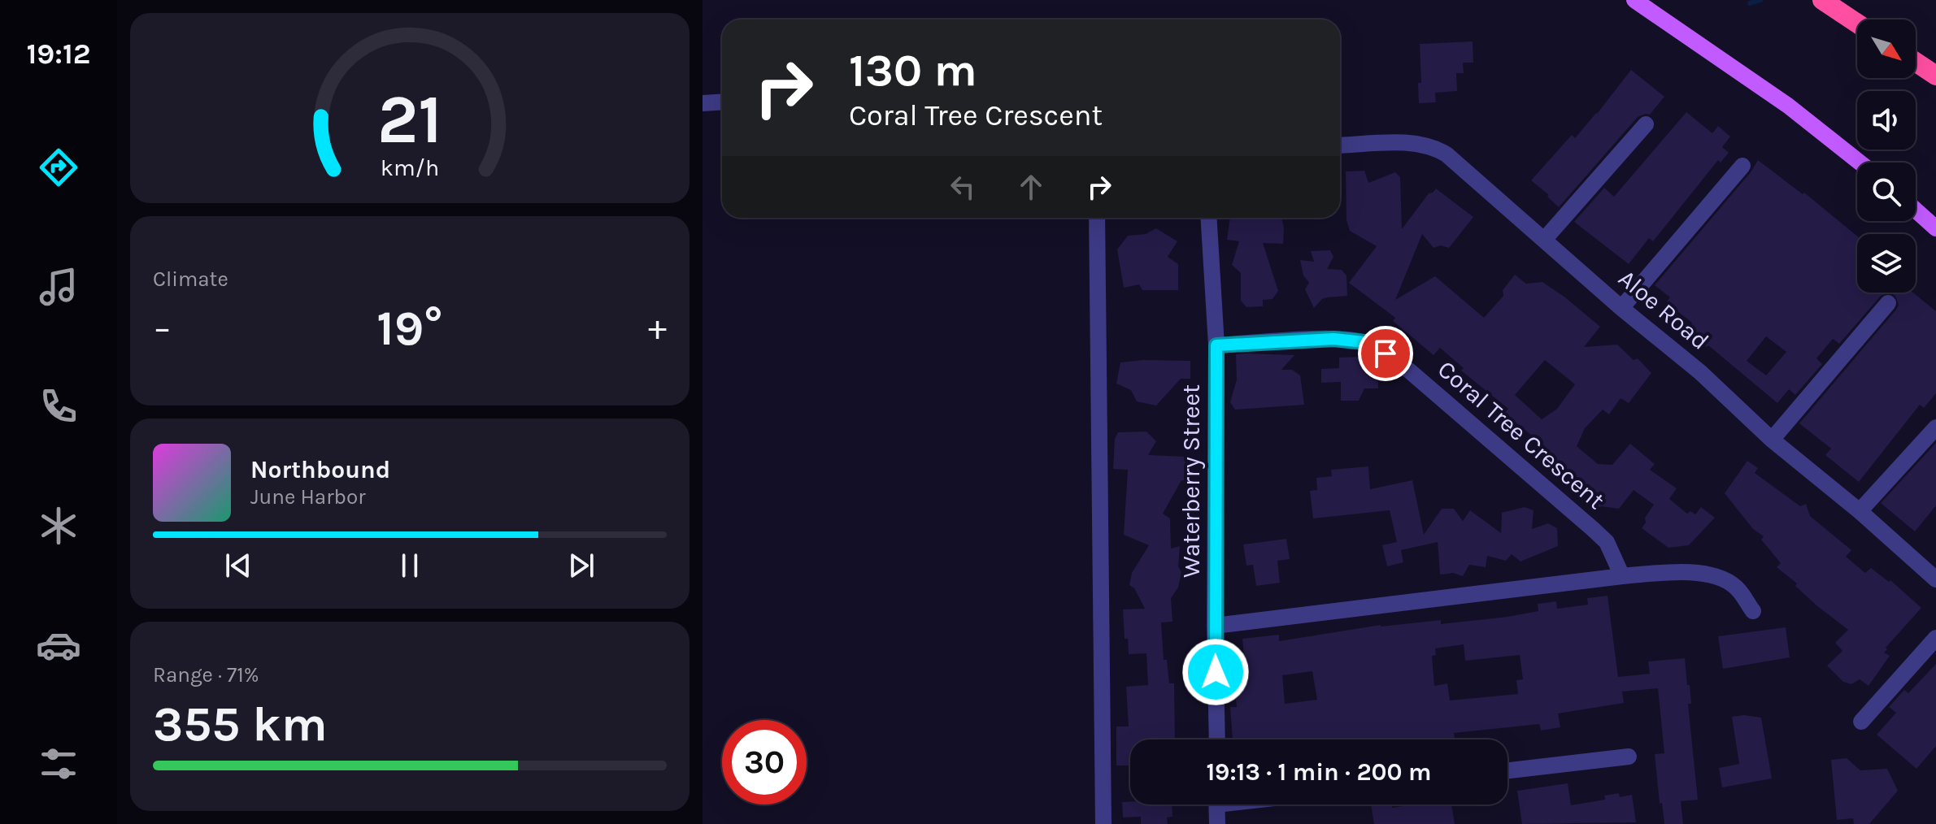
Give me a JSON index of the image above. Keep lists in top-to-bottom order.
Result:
{
  "streets": {
    "street": ["Aloe Road", "Coral Tree Crescent", "Waterberry Street"]
  },
  "crossings": [
    ["Coral Tree Crescent", "Waterberry Street"]
  ],
  "north": "bottom right",
  "page": {
    "tabs": "19:12",
    "turn": ["130 m", "Coral Tree Crescent"],
    "tile": [
      "Climate",
      ["Range · 71%", "355 km"]
    ],
    "heat": ["−", "19°", "+"],
    "song": ["Northbound", "June Harbor"],
    "limit": "30",
    "trip": "19:13 · 1 min · 200 m",
    "gauge": ["21", "km/h"]
  }
}
